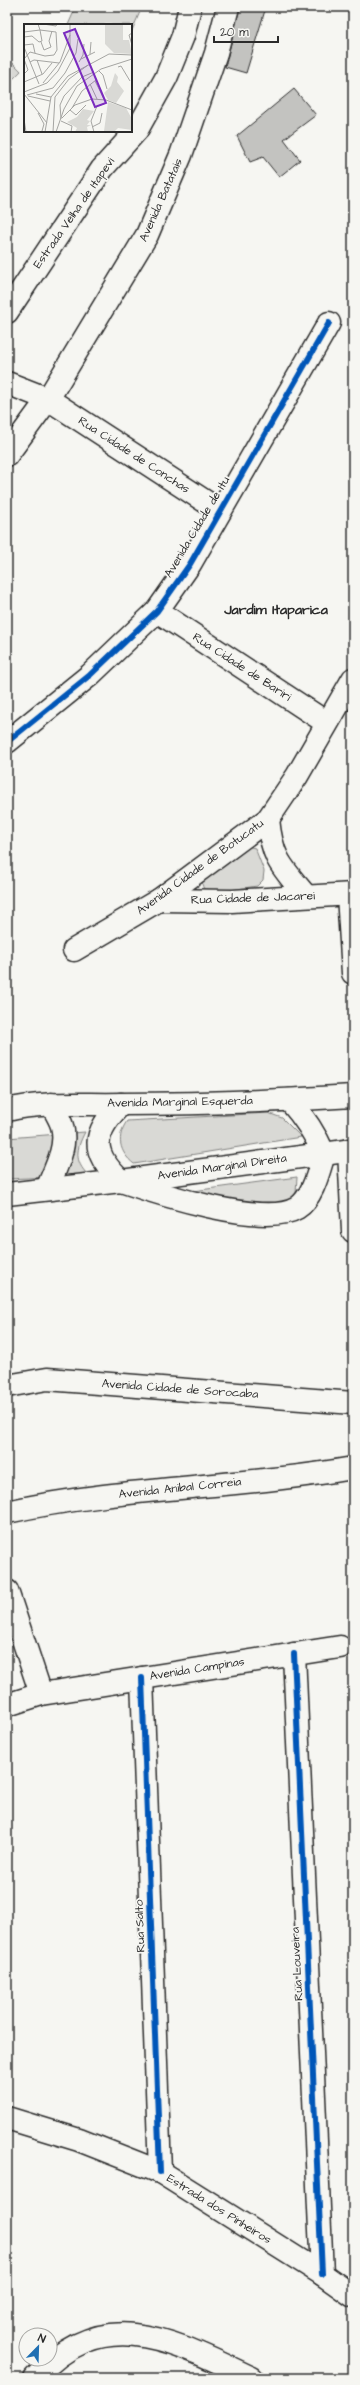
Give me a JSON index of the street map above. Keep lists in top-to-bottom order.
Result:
{
  "streets": {
    "street": [
      "Avenida Batatais",
      "Estrada Velha de Itapevi",
      "Rua Cidade de Conchas",
      "Avenida Cidade de Itu",
      "Rua Cidade de Bariri",
      "Avenida Cidade de Botucatu",
      "Rua Cidade de Jacarei",
      "Avenida Marginal Esquerda",
      "Avenida Marginal Direita",
      "Avenida Cidade de Sorocaba",
      "Avenida Anibal Correia",
      "Avenida Campinas",
      "Rua Salto",
      "Rua Louveira",
      "Estrada dos Pinheiros"
    ]
  },
  "crossings": [
    ["Avenida Batatais", "Rua Cidade de Conchas"],
    ["Rua Cidade de Conchas", "Avenida Cidade de Itu"],
    ["Avenida Cidade de Itu", "Rua Cidade de Bariri"],
    ["Rua Cidade de Bariri", "Avenida Cidade de Botucatu"],
    ["Avenida Cidade de Botucatu", "Rua Cidade de Jacarei"],
    ["Avenida Campinas", "Rua Salto"],
    ["Avenida Campinas", "Rua Louveira"],
    ["Rua Salto", "Estrada dos Pinheiros"],
    ["Rua Louveira", "Estrada dos Pinheiros"]
  ],
  "districts": ["Jardim Itaparica"],
  "scale_bar": "20 m",
  "north": "top right"
}
